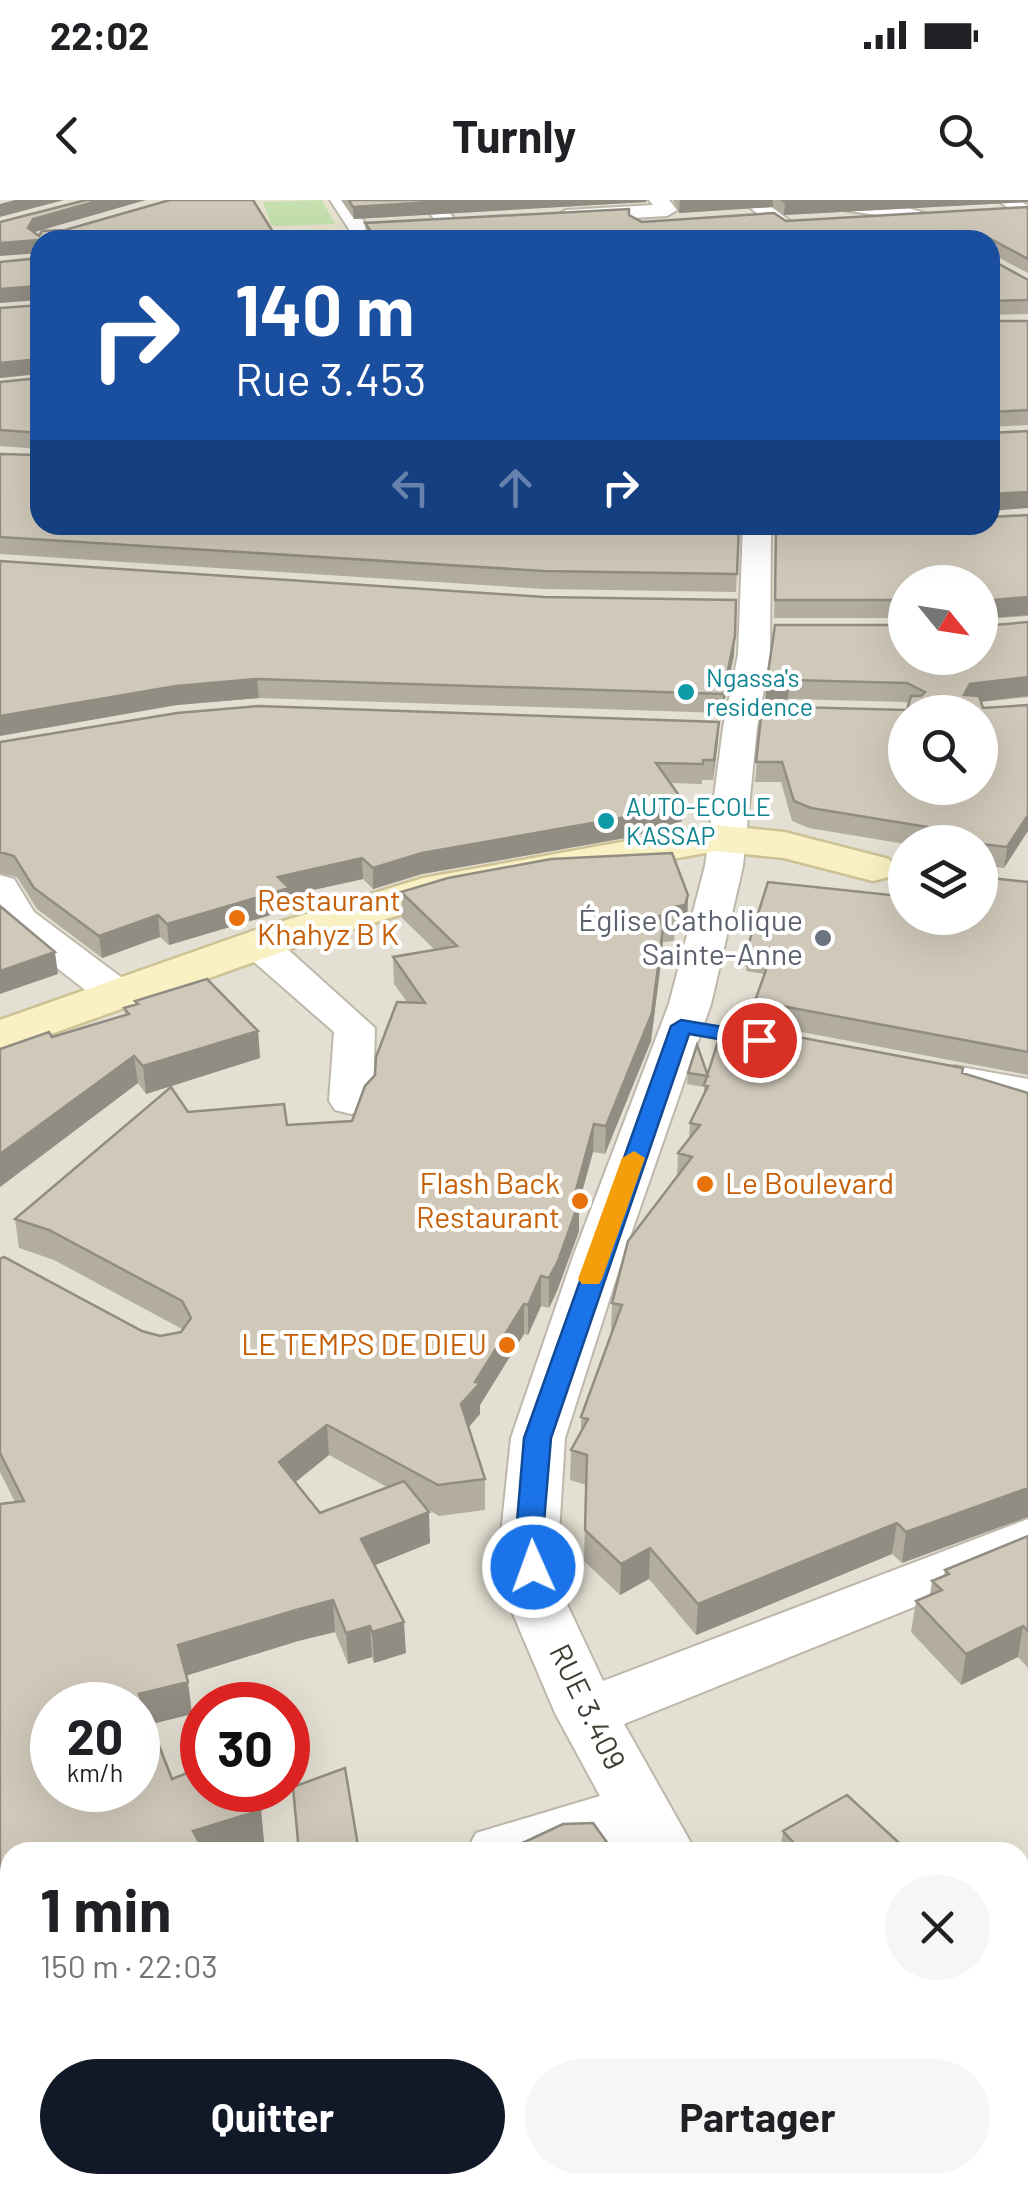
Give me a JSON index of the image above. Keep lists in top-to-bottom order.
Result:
{
  "streets": {
    "street": ["RUE 3.409"]
  },
  "places": [
    "Ngassa's residence",
    "AUTO-ECOLE KASSAP",
    "Restaurant Khahyz B K",
    "Église Catholique Sainte-Anne",
    "Le Boulevard",
    "Flash Back Restaurant",
    "LE TEMPS DE DIEU"
  ],
  "north": "bottom right",
  "page": {
    "status": "22:02",
    "header": "Turnly",
    "turn": ["140 m", "Rue 3.453"],
    "speed": "20 km/h",
    "limit": "30",
    "heading": ["1 min", "150 m · 22:03"],
    "buttons": ["Quitter", "Partager"]
  }
}
